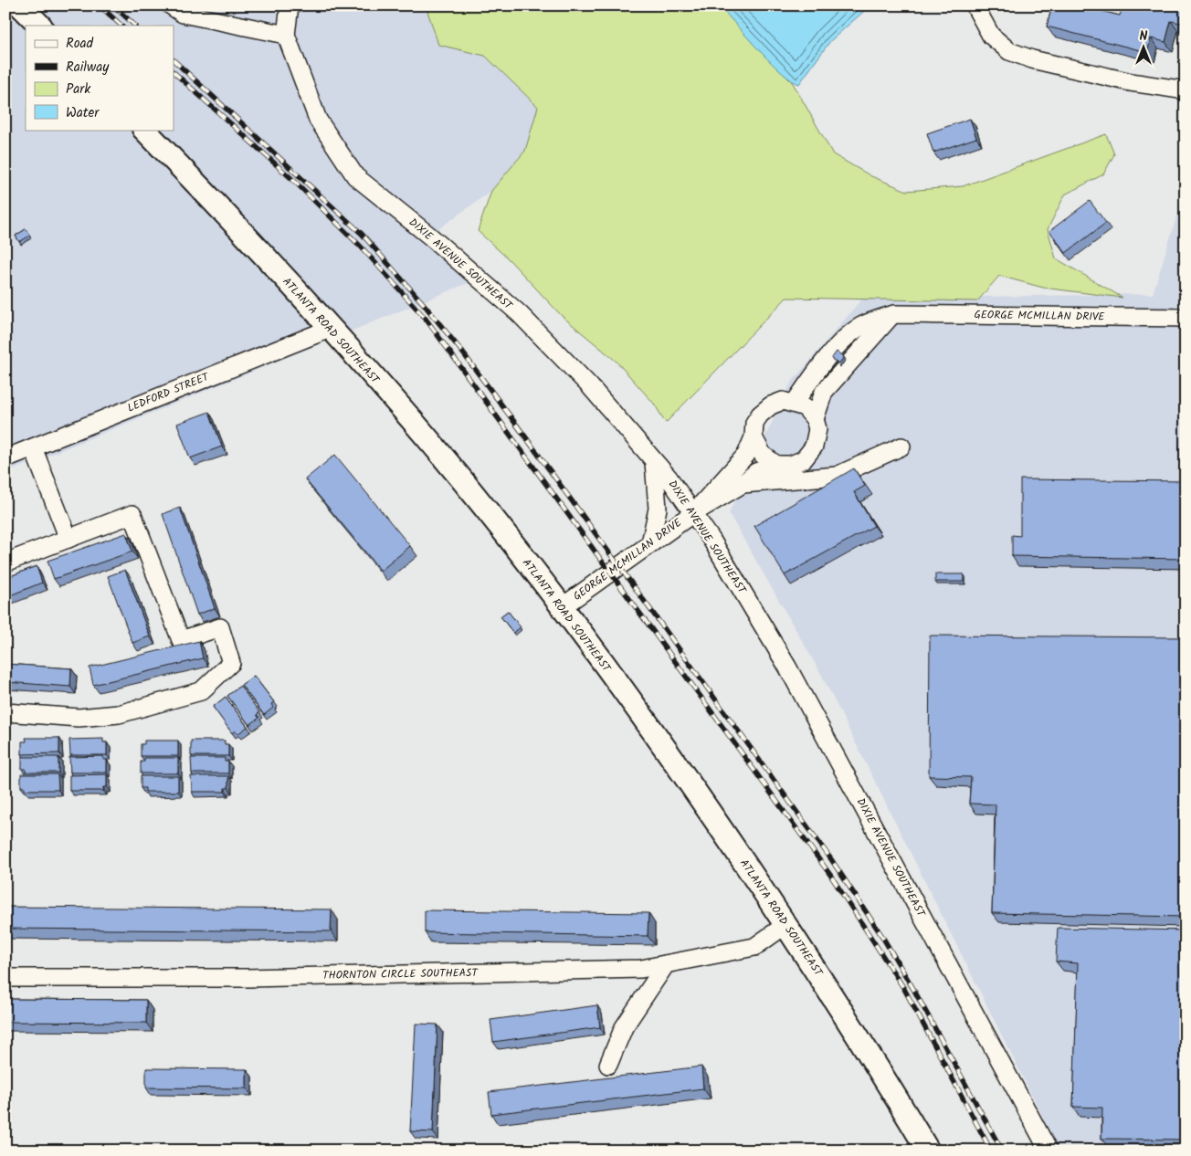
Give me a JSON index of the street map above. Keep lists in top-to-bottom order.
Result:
{
  "streets": {
    "main road": ["ATLANTA ROAD SOUTHEAST"],
    "street": [
      "DIXIE AVENUE SOUTHEAST",
      "GEORGE MCMILLAN DRIVE",
      "LEDFORD STREET",
      "THORNTON CIRCLE SOUTHEAST"
    ]
  },
  "crossings": [
    ["DIXIE AVENUE SOUTHEAST", "GEORGE MCMILLAN DRIVE"],
    ["GEORGE MCMILLAN DRIVE", "ATLANTA ROAD SOUTHEAST"],
    ["ATLANTA ROAD SOUTHEAST", "LEDFORD STREET"],
    ["ATLANTA ROAD SOUTHEAST", "THORNTON CIRCLE SOUTHEAST"]
  ],
  "legend": [
    "Road",
    "Railway",
    "Park",
    "Water"
  ],
  "north": "top"
}
